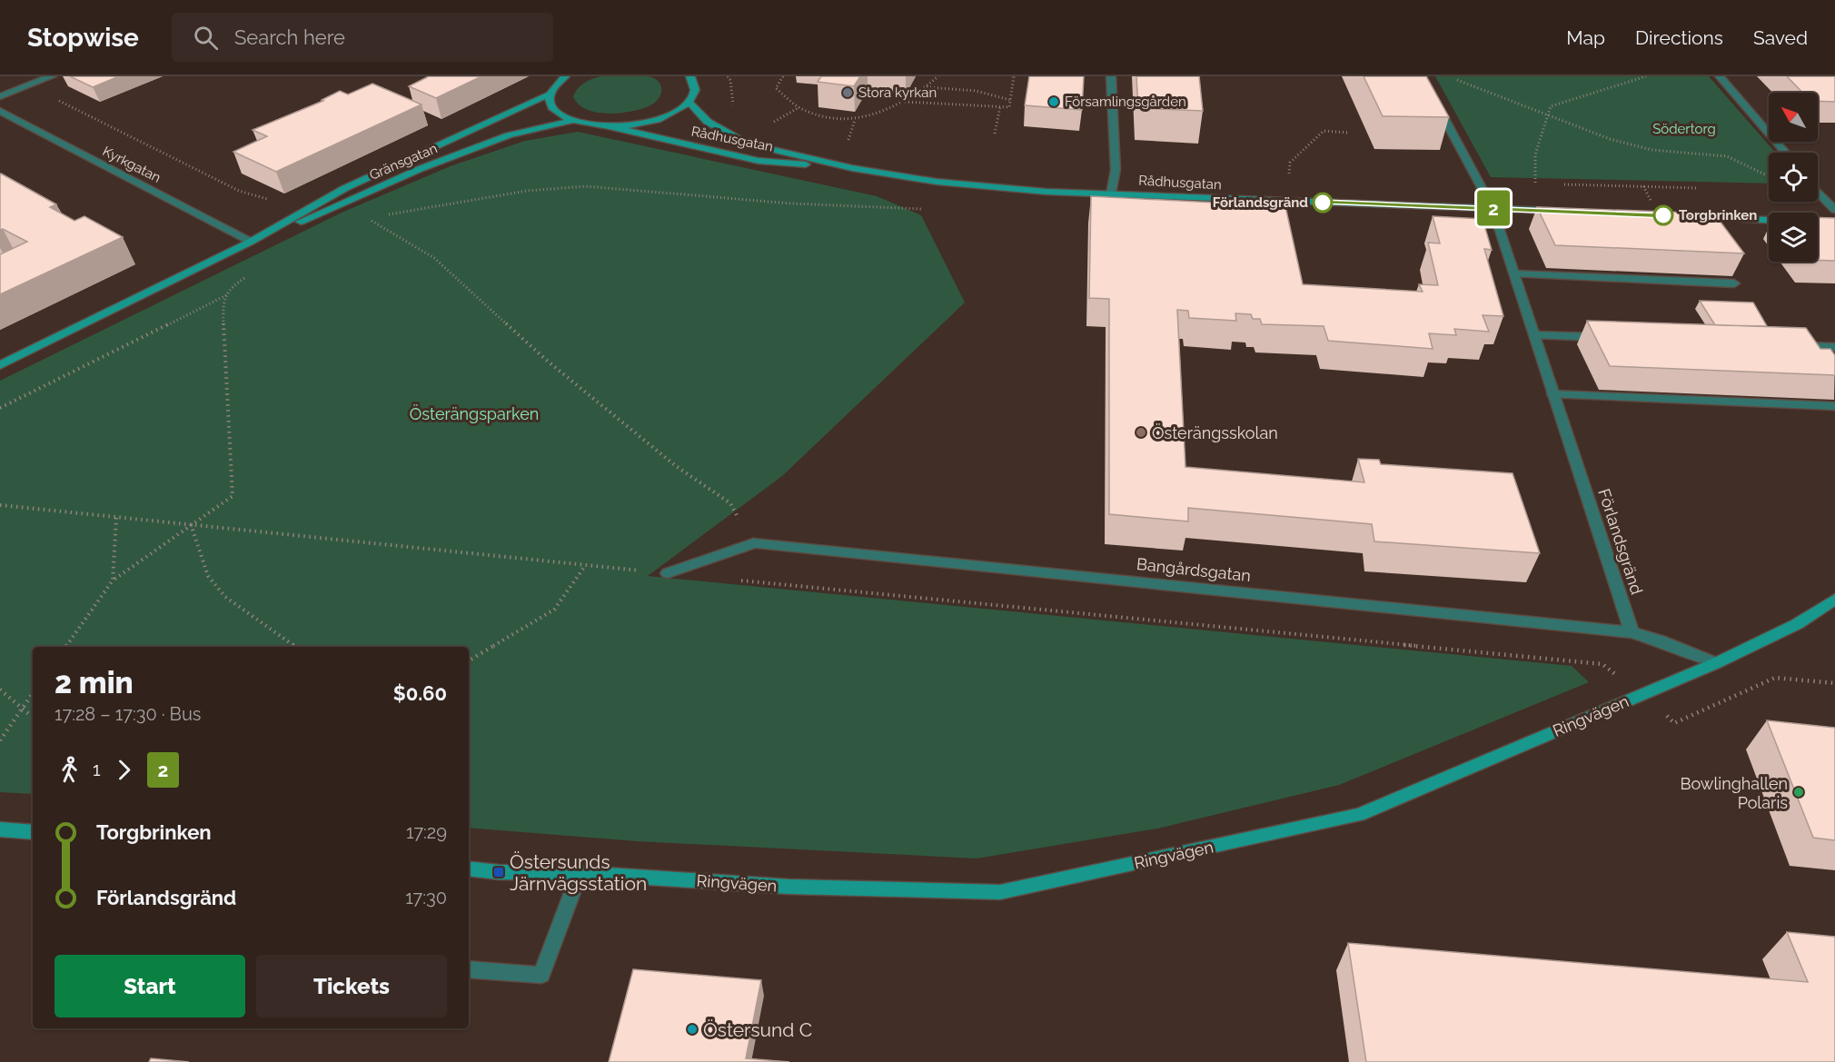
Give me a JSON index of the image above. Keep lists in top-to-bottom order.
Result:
{
  "streets": {
    "main road": ["Rådhusgatan", "Gränsgatan", "Ringvägen"],
    "street": ["Kyrkgatan", "Förlandsgränd", "Bangårdsgatan"]
  },
  "crossings": [
    ["Rådhusgatan", "Förlandsgränd"],
    ["Gränsgatan", "Kyrkgatan"],
    ["Förlandsgränd", "Bangårdsgatan"]
  ],
  "parks": ["Södertorg", "Österängsparken"],
  "places": {
    "other": [
      "Stora kyrkan",
      "Församlingsgården",
      "Förlandsgränd",
      "Torgbrinken",
      "Österängsskolan",
      "Bowlinghallen Polaris",
      "Östersund C"
    ],
    "transit": ["Östersunds Järnvägsstation"]
  },
  "lines": ["bus line 2"],
  "north": "top left",
  "page": {
    "header": "Stopwise",
    "search": "Search here",
    "nav": ["Map", "Directions", "Saved"],
    "on_map": "2",
    "heading": ["2 min", "17:28 – 17:30 · Bus", "$0.60"],
    "legs": ["1", "2"],
    "list": [
      {
        "name": "Torgbrinken",
        "value": "17:29"
      },
      {
        "name": "Förlandsgränd",
        "value": "17:30"
      }
    ],
    "buttons": ["Start", "Tickets"]
  }
}
